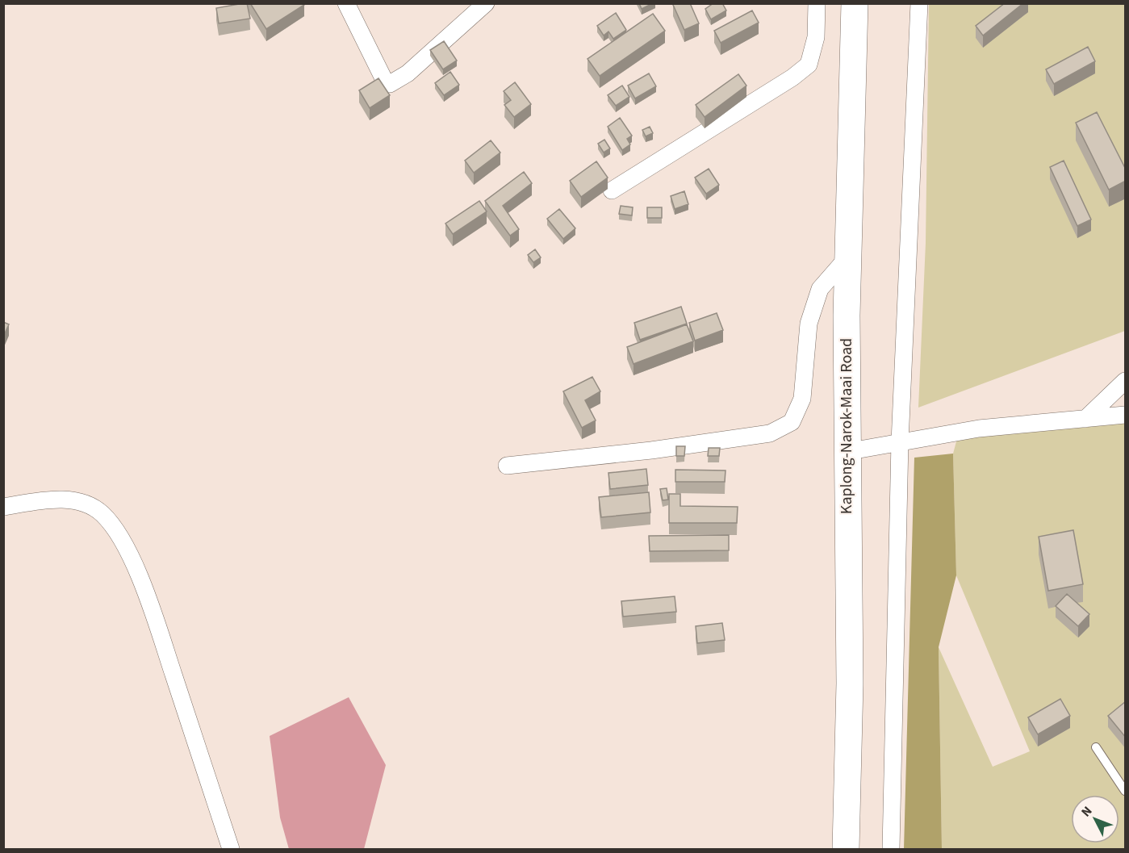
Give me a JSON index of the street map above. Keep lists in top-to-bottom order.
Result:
{
  "streets": {
    "highway": ["Kaplong-Narok-Maai Road"]
  },
  "north": "top left"
}
